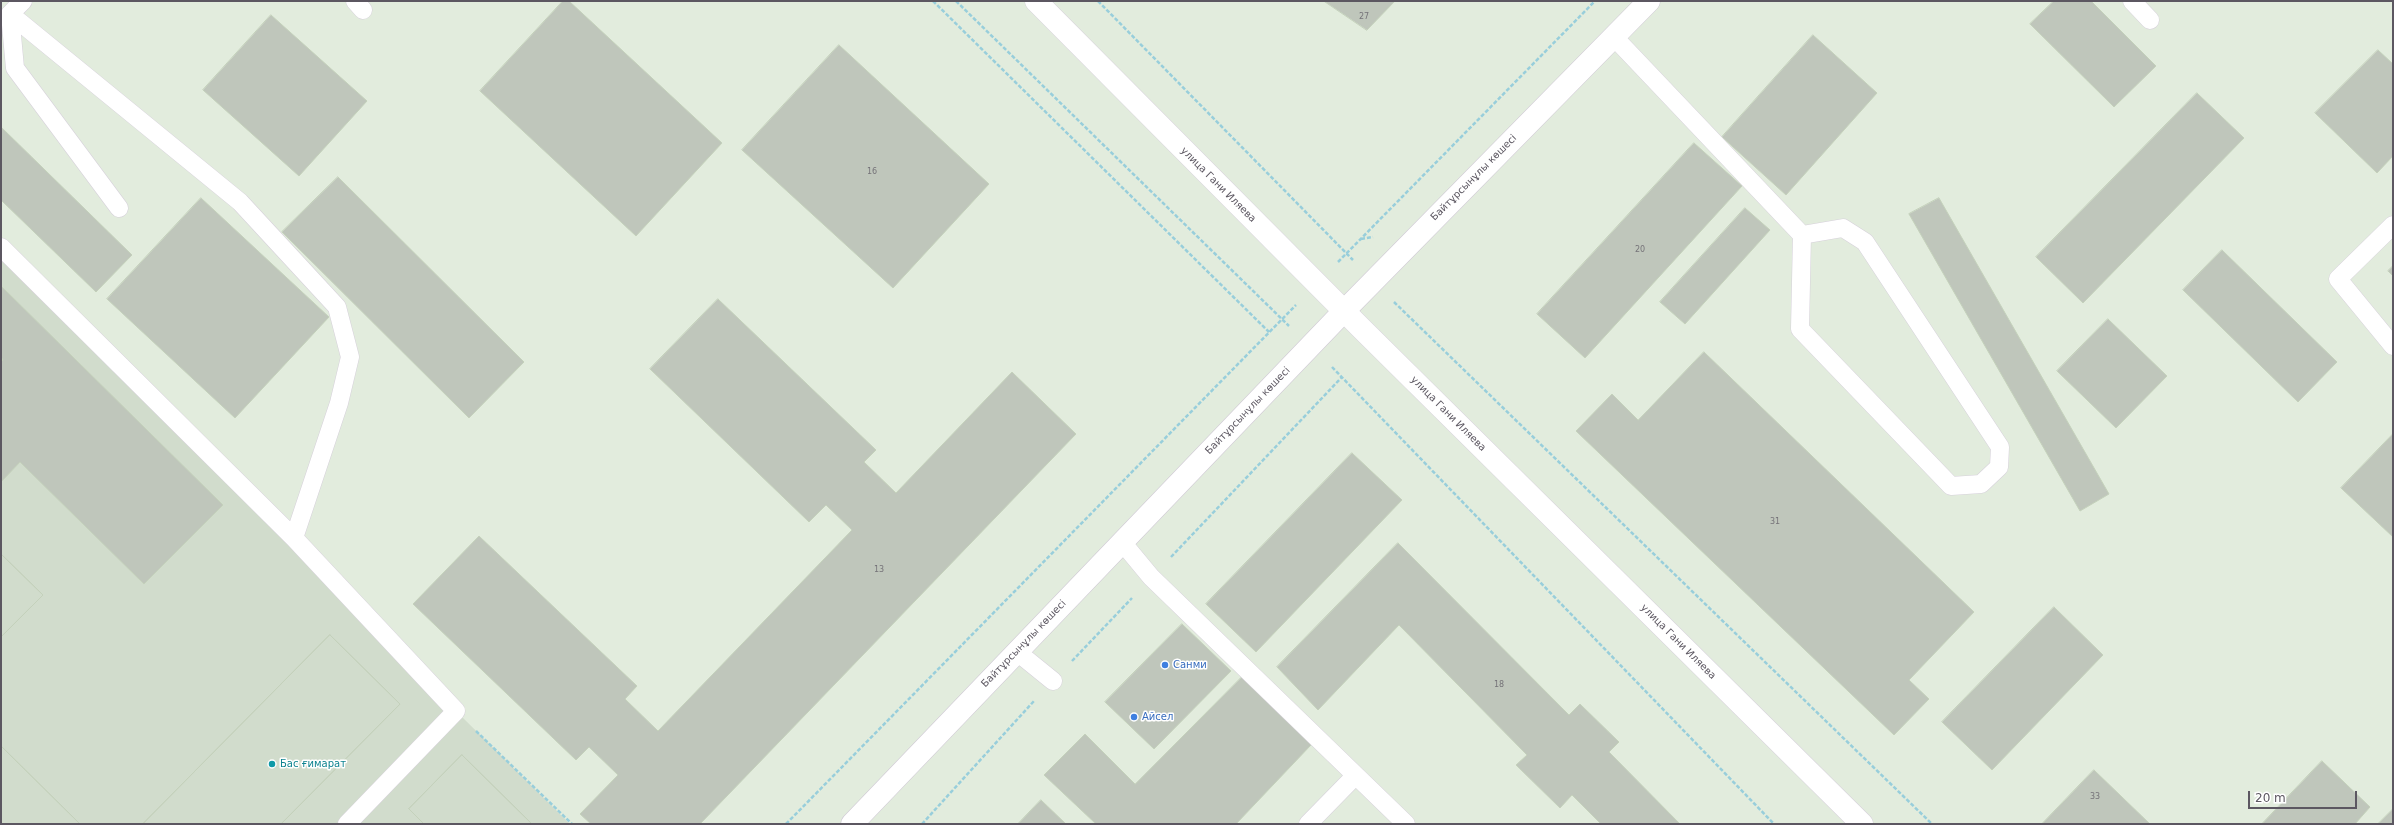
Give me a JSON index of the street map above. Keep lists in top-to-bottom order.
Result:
{
  "streets": {
    "street": ["Байтұрсынұлы көшесі", "улица Гани Иляева"]
  },
  "crossings": [
    ["Байтұрсынұлы көшесі", "улица Гани Иляева"]
  ],
  "places": ["Санми", "Айсел", "Бас ғимарат"],
  "house_numbers": [
    "27",
    "16",
    "20",
    "31",
    "13",
    "18",
    "33"
  ],
  "scale_bar": "20 m"
}
